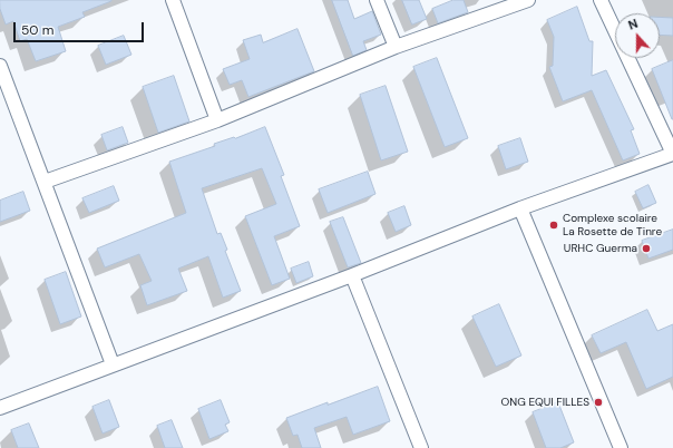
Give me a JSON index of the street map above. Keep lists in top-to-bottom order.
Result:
{
  "places": ["Complexe scolaire La Rosette de Tinre", "URHC Guerma", "ONG EQUI FILLES"],
  "scale_bar": "50 m",
  "north": "top"
}
